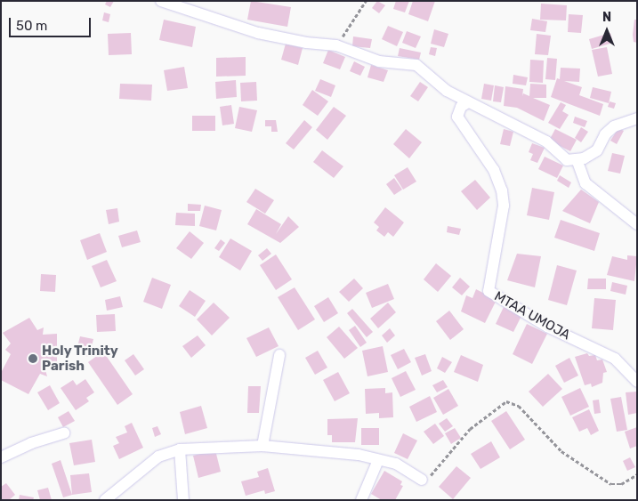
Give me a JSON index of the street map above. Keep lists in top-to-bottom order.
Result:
{
  "streets": {
    "street": ["MTAA UMOJA"]
  },
  "places": ["Holy Trinity Parish"],
  "scale_bar": "50 m",
  "north": "top"
}
